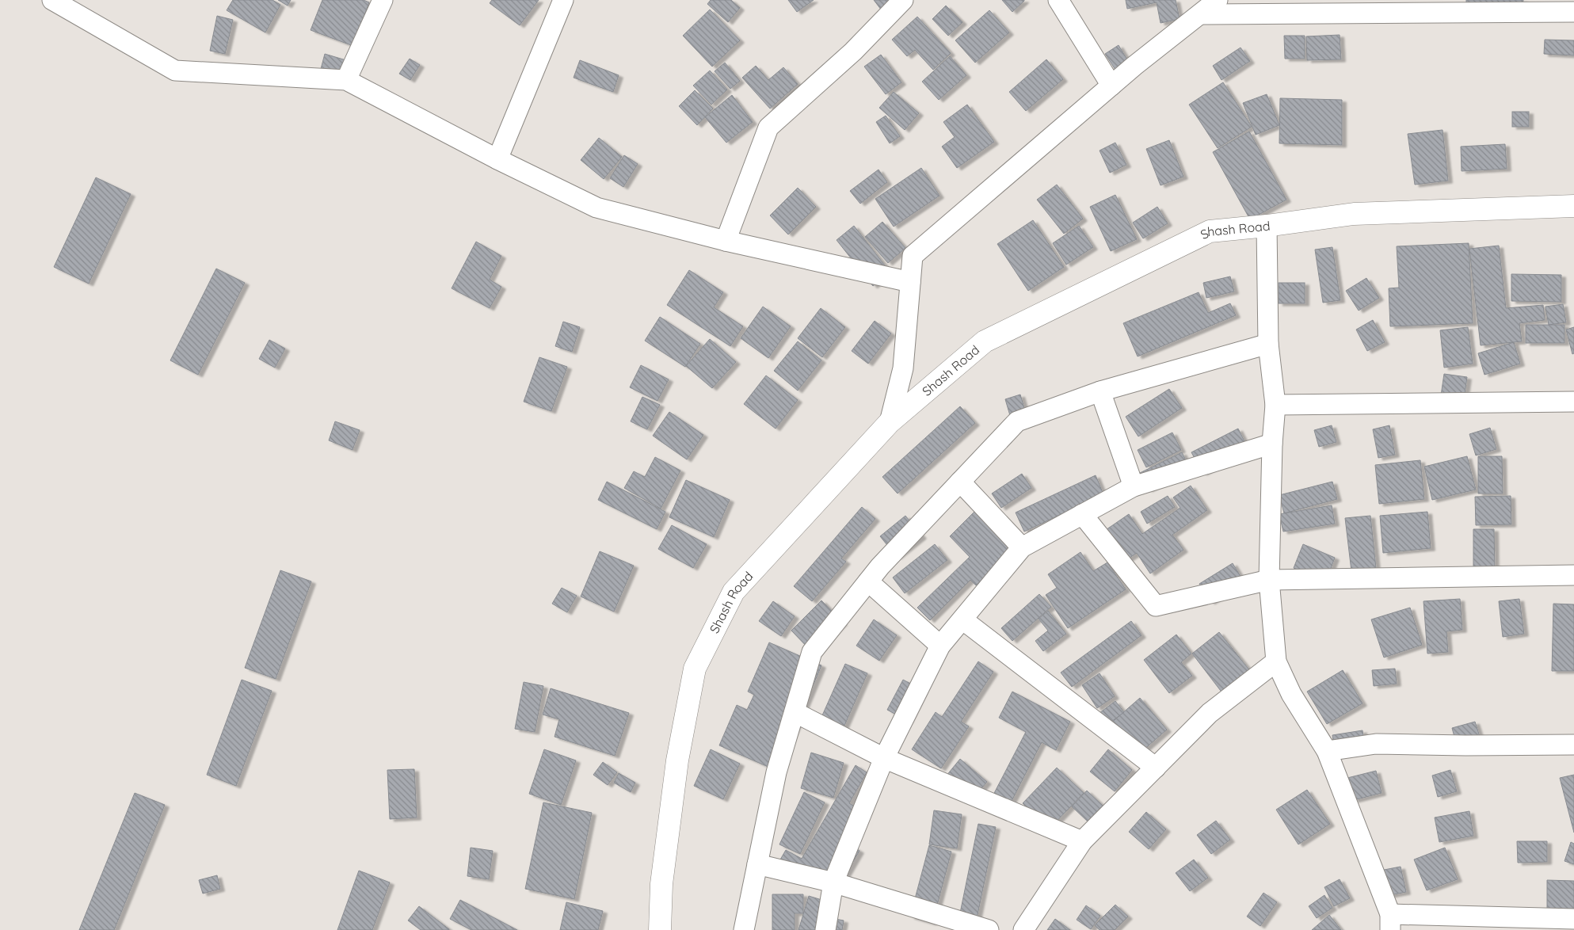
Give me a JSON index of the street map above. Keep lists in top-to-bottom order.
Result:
{
  "streets": {
    "street": ["Shash Road"]
  }
}
